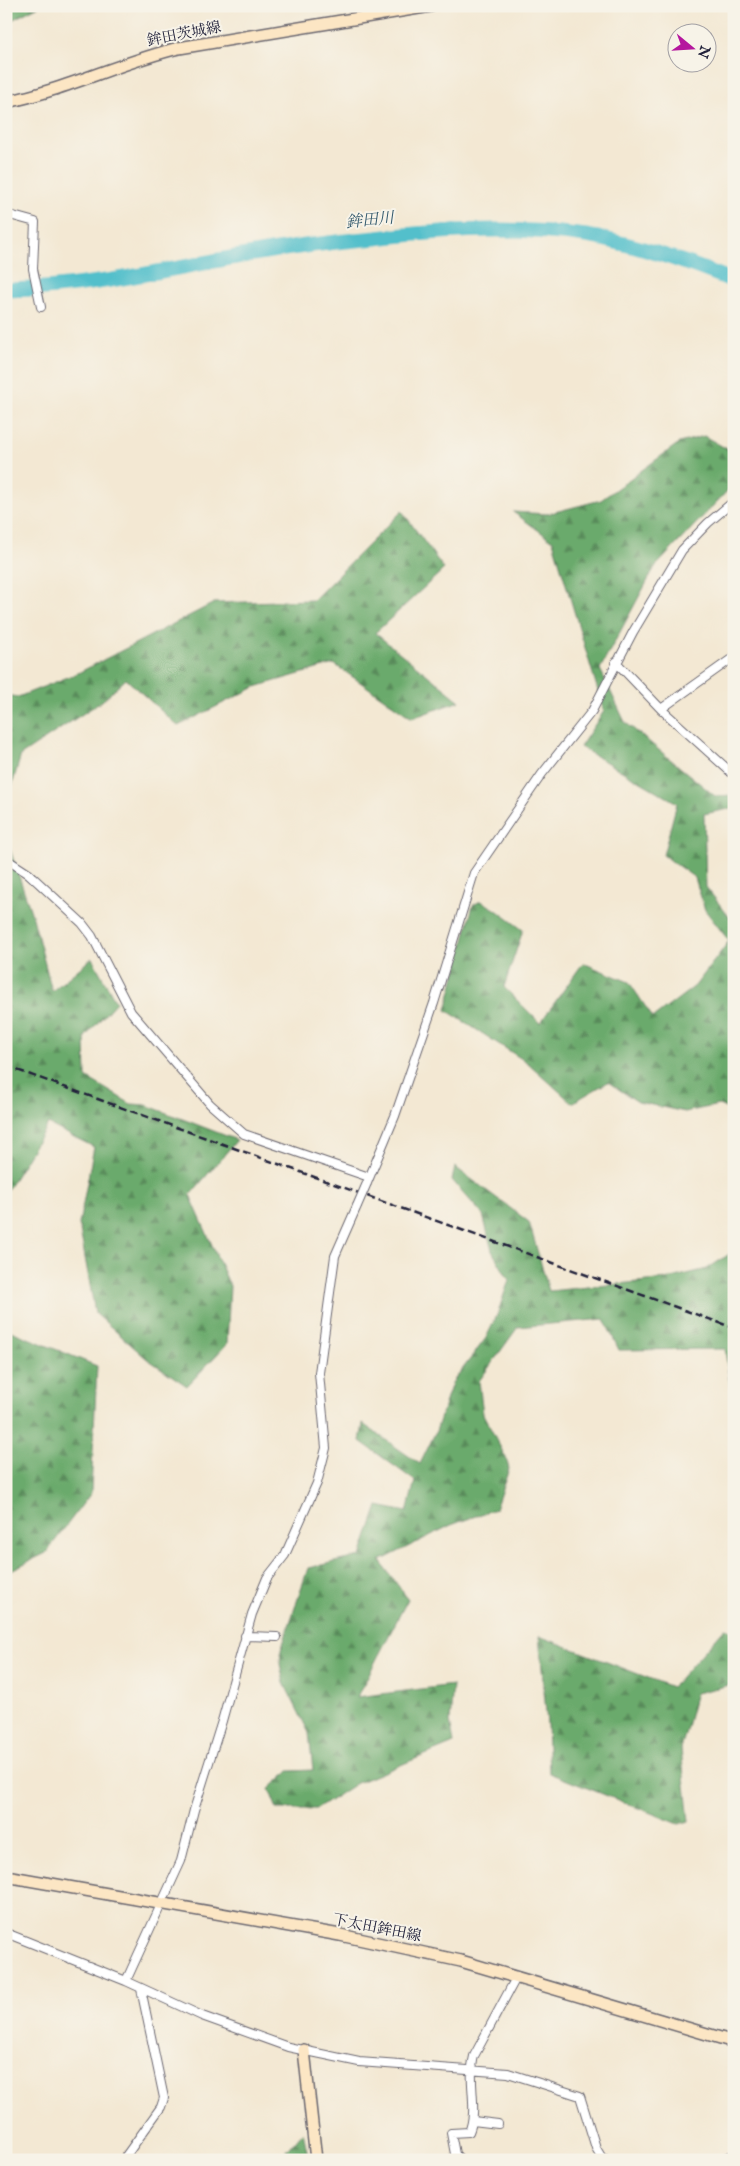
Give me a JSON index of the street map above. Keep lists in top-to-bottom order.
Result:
{
  "streets": {
    "main road": ["鉾田茨城線", "下太田鉾田線"]
  },
  "water": ["鉾田川"],
  "north": "right"
}
